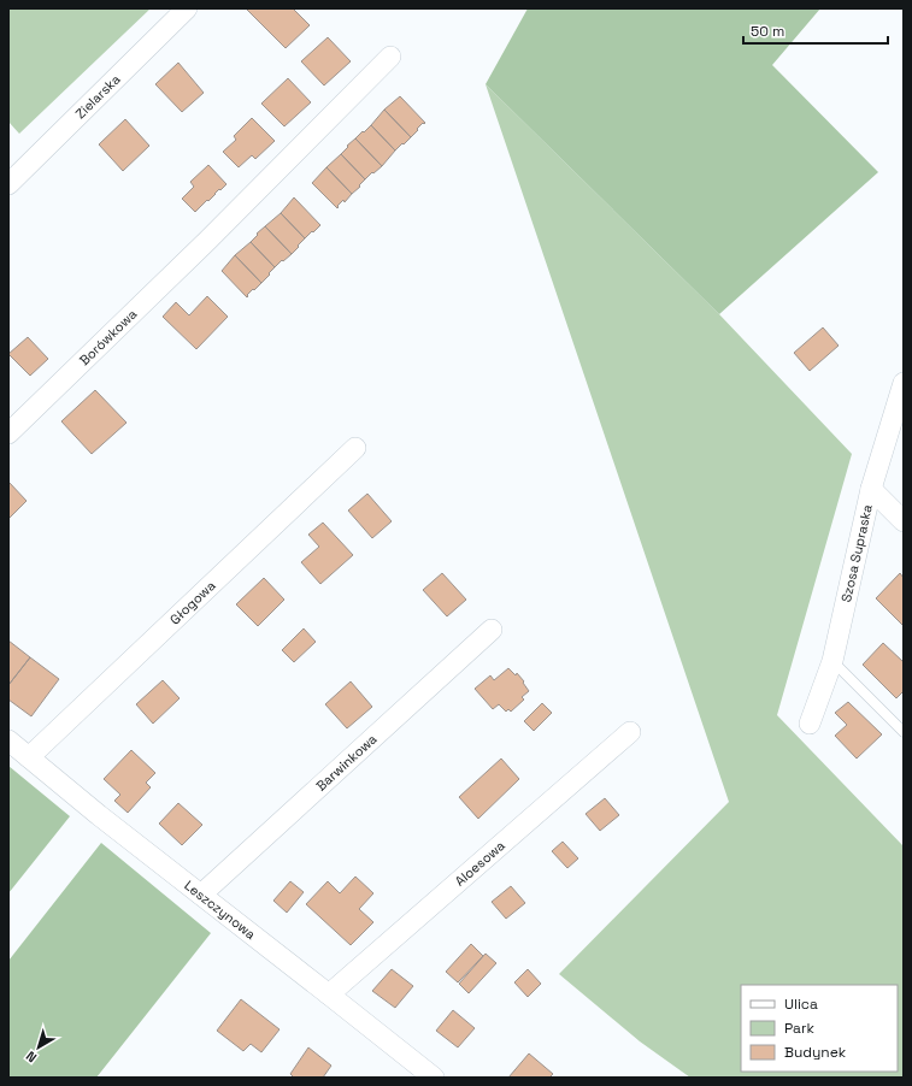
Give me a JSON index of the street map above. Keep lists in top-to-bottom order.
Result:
{
  "streets": {
    "street": [
      "Zielarska",
      "Borówkowa",
      "Szosa Supraska",
      "Głogowa",
      "Barwinkowa",
      "Aloesowa",
      "Leszczynowa"
    ]
  },
  "crossings": [
    ["Głogowa", "Leszczynowa"],
    ["Barwinkowa", "Leszczynowa"],
    ["Aloesowa", "Leszczynowa"]
  ],
  "legend": ["Ulica", "Park", "Budynek"],
  "scale_bar": "50 m",
  "north": "bottom left"
}
